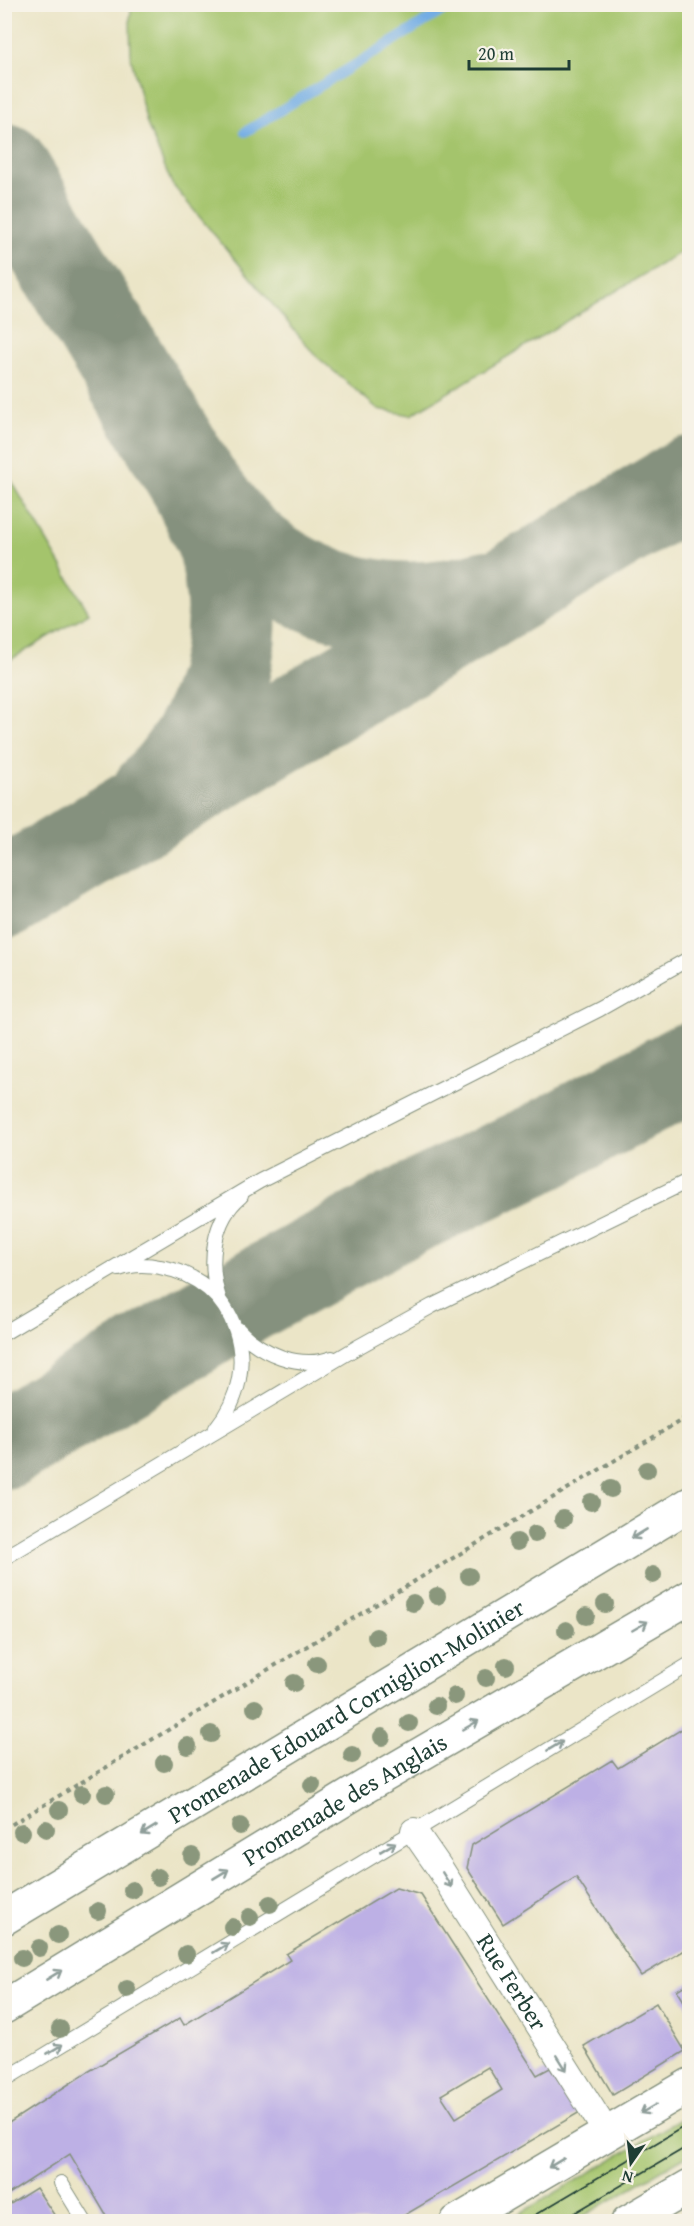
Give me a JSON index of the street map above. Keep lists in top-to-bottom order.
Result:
{
  "streets": {
    "main road": ["Promenade Edouard Corniglion-Molinier", "Promenade des Anglais"],
    "street": ["Rue Ferber"]
  },
  "one_way": ["Promenade Edouard Corniglion-Molinier", "Promenade des Anglais", "Rue Ferber"],
  "scale_bar": "20 m",
  "north": "bottom"
}
